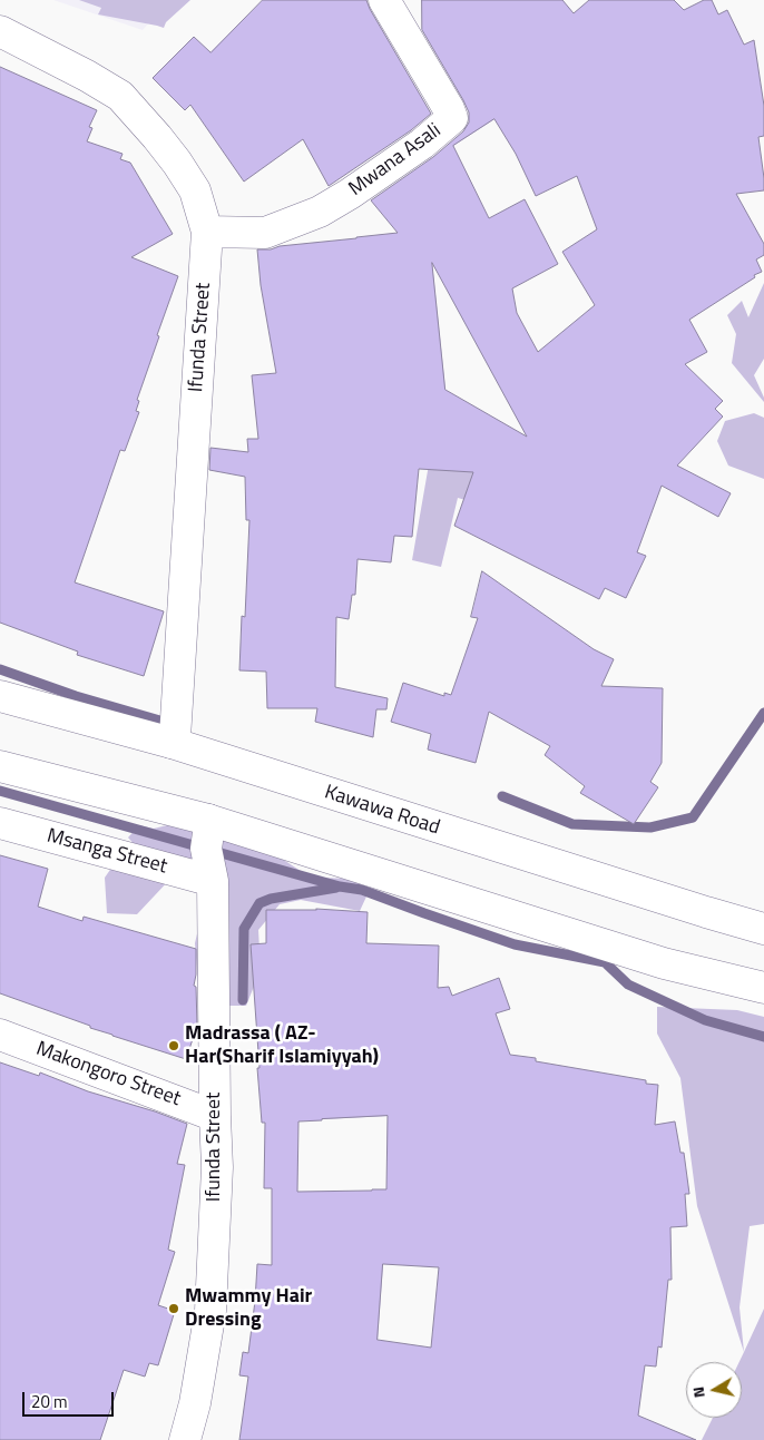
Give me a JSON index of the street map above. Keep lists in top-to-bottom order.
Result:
{
  "streets": {
    "street": [
      "Mwana Asali",
      "Ifunda Street",
      "Kawawa Road",
      "Msanga Street",
      "Makongoro Street"
    ]
  },
  "crossings": [
    ["Mwana Asali", "Ifunda Street"],
    ["Ifunda Street", "Kawawa Road"],
    ["Ifunda Street", "Msanga Street"],
    ["Ifunda Street", "Makongoro Street"]
  ],
  "places": ["Madrassa ( AZ- Har(Sharif Islamiyyah)", "Mwammy Hair Dressing"],
  "scale_bar": "20 m",
  "north": "left"
}
